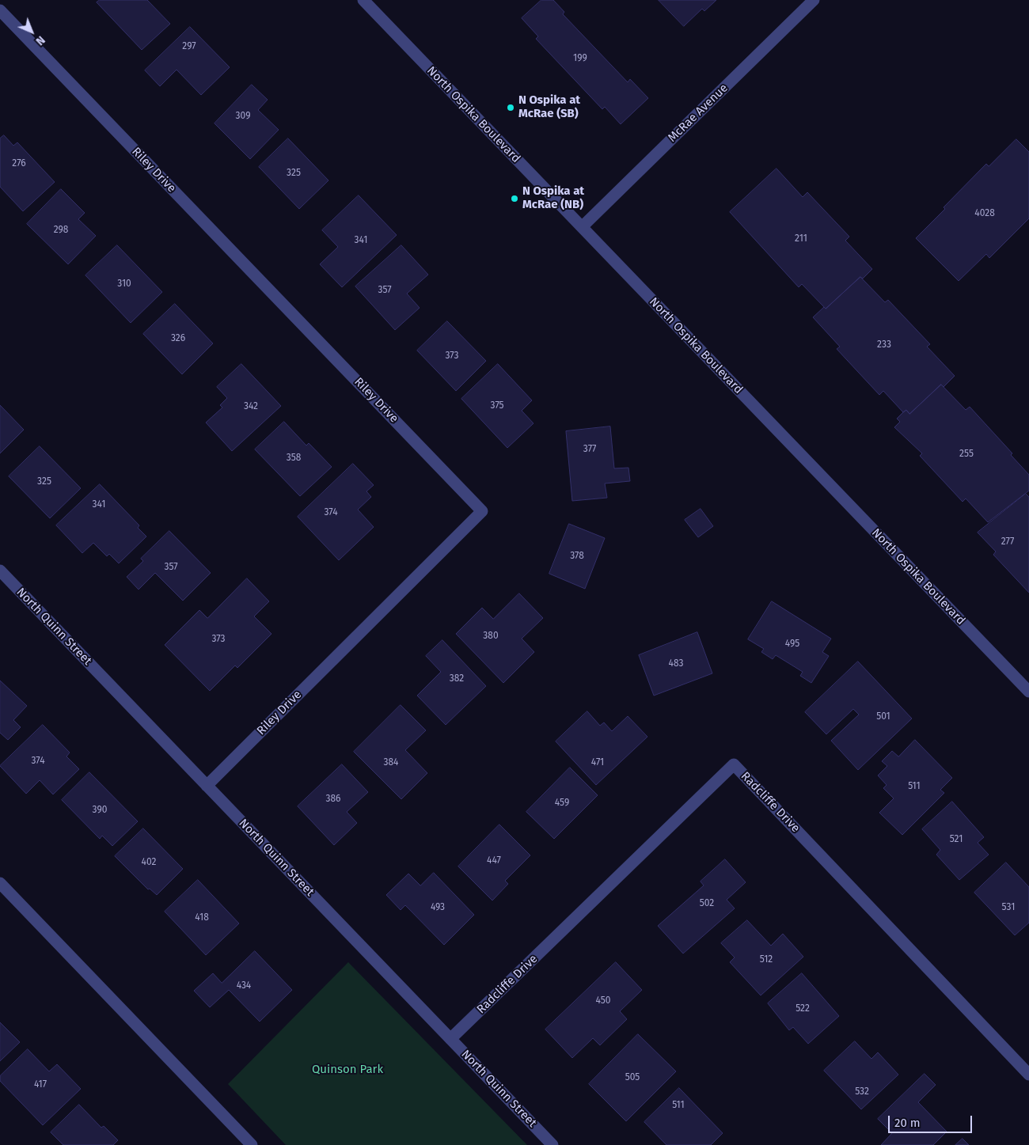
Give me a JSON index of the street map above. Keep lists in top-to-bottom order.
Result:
{
  "streets": {
    "street": [
      "McRae Avenue",
      "North Ospika Boulevard",
      "Riley Drive",
      "North Quinn Street",
      "Radcliffe Drive"
    ]
  },
  "crossings": [
    ["McRae Avenue", "North Ospika Boulevard"],
    ["Riley Drive", "North Quinn Street"],
    ["North Quinn Street", "Radcliffe Drive"]
  ],
  "parks": ["Quinson Park"],
  "places": ["N Ospika at McRae (SB)", "N Ospika at McRae (NB)"],
  "house_numbers": [
    "297",
    "199",
    "309",
    "276",
    "325",
    "4028",
    "298",
    "211",
    "341",
    "310",
    "357",
    "326",
    "233",
    "373",
    "375",
    "342",
    "377",
    "255",
    "358",
    "325",
    "341",
    "374",
    "277",
    "378",
    "357",
    "380",
    "373",
    "495",
    "483",
    "382",
    "501",
    "374",
    "384",
    "471",
    "511",
    "386",
    "459",
    "390",
    "521",
    "447",
    "402",
    "502",
    "493",
    "531",
    "418",
    "512",
    "434",
    "450",
    "522",
    "505",
    "417",
    "532",
    "511"
  ],
  "scale_bar": "20 m",
  "north": "bottom right"
}
